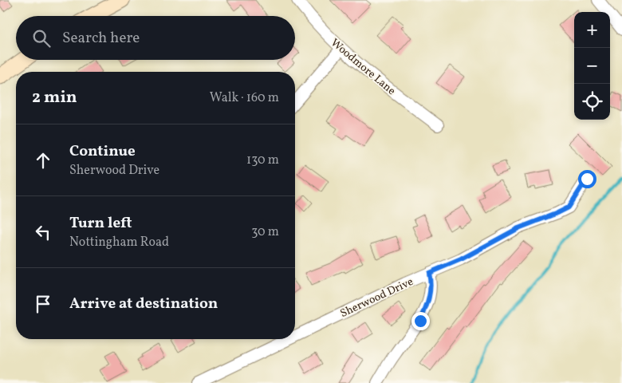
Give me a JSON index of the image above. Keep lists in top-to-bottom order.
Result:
{
  "streets": {
    "street": ["Woodmore Lane", "Sherwood Drive"]
  },
  "page": {
    "map_buttons": ["+", "−"],
    "search": "Search here",
    "heading": ["2 min", "Walk · 160 m"],
    "list": [
      ["Continue", "Sherwood Drive", "130 m"],
      ["Turn left", "Nottingham Road", "30 m"],
      "Arrive at destination"
    ]
  }
}
